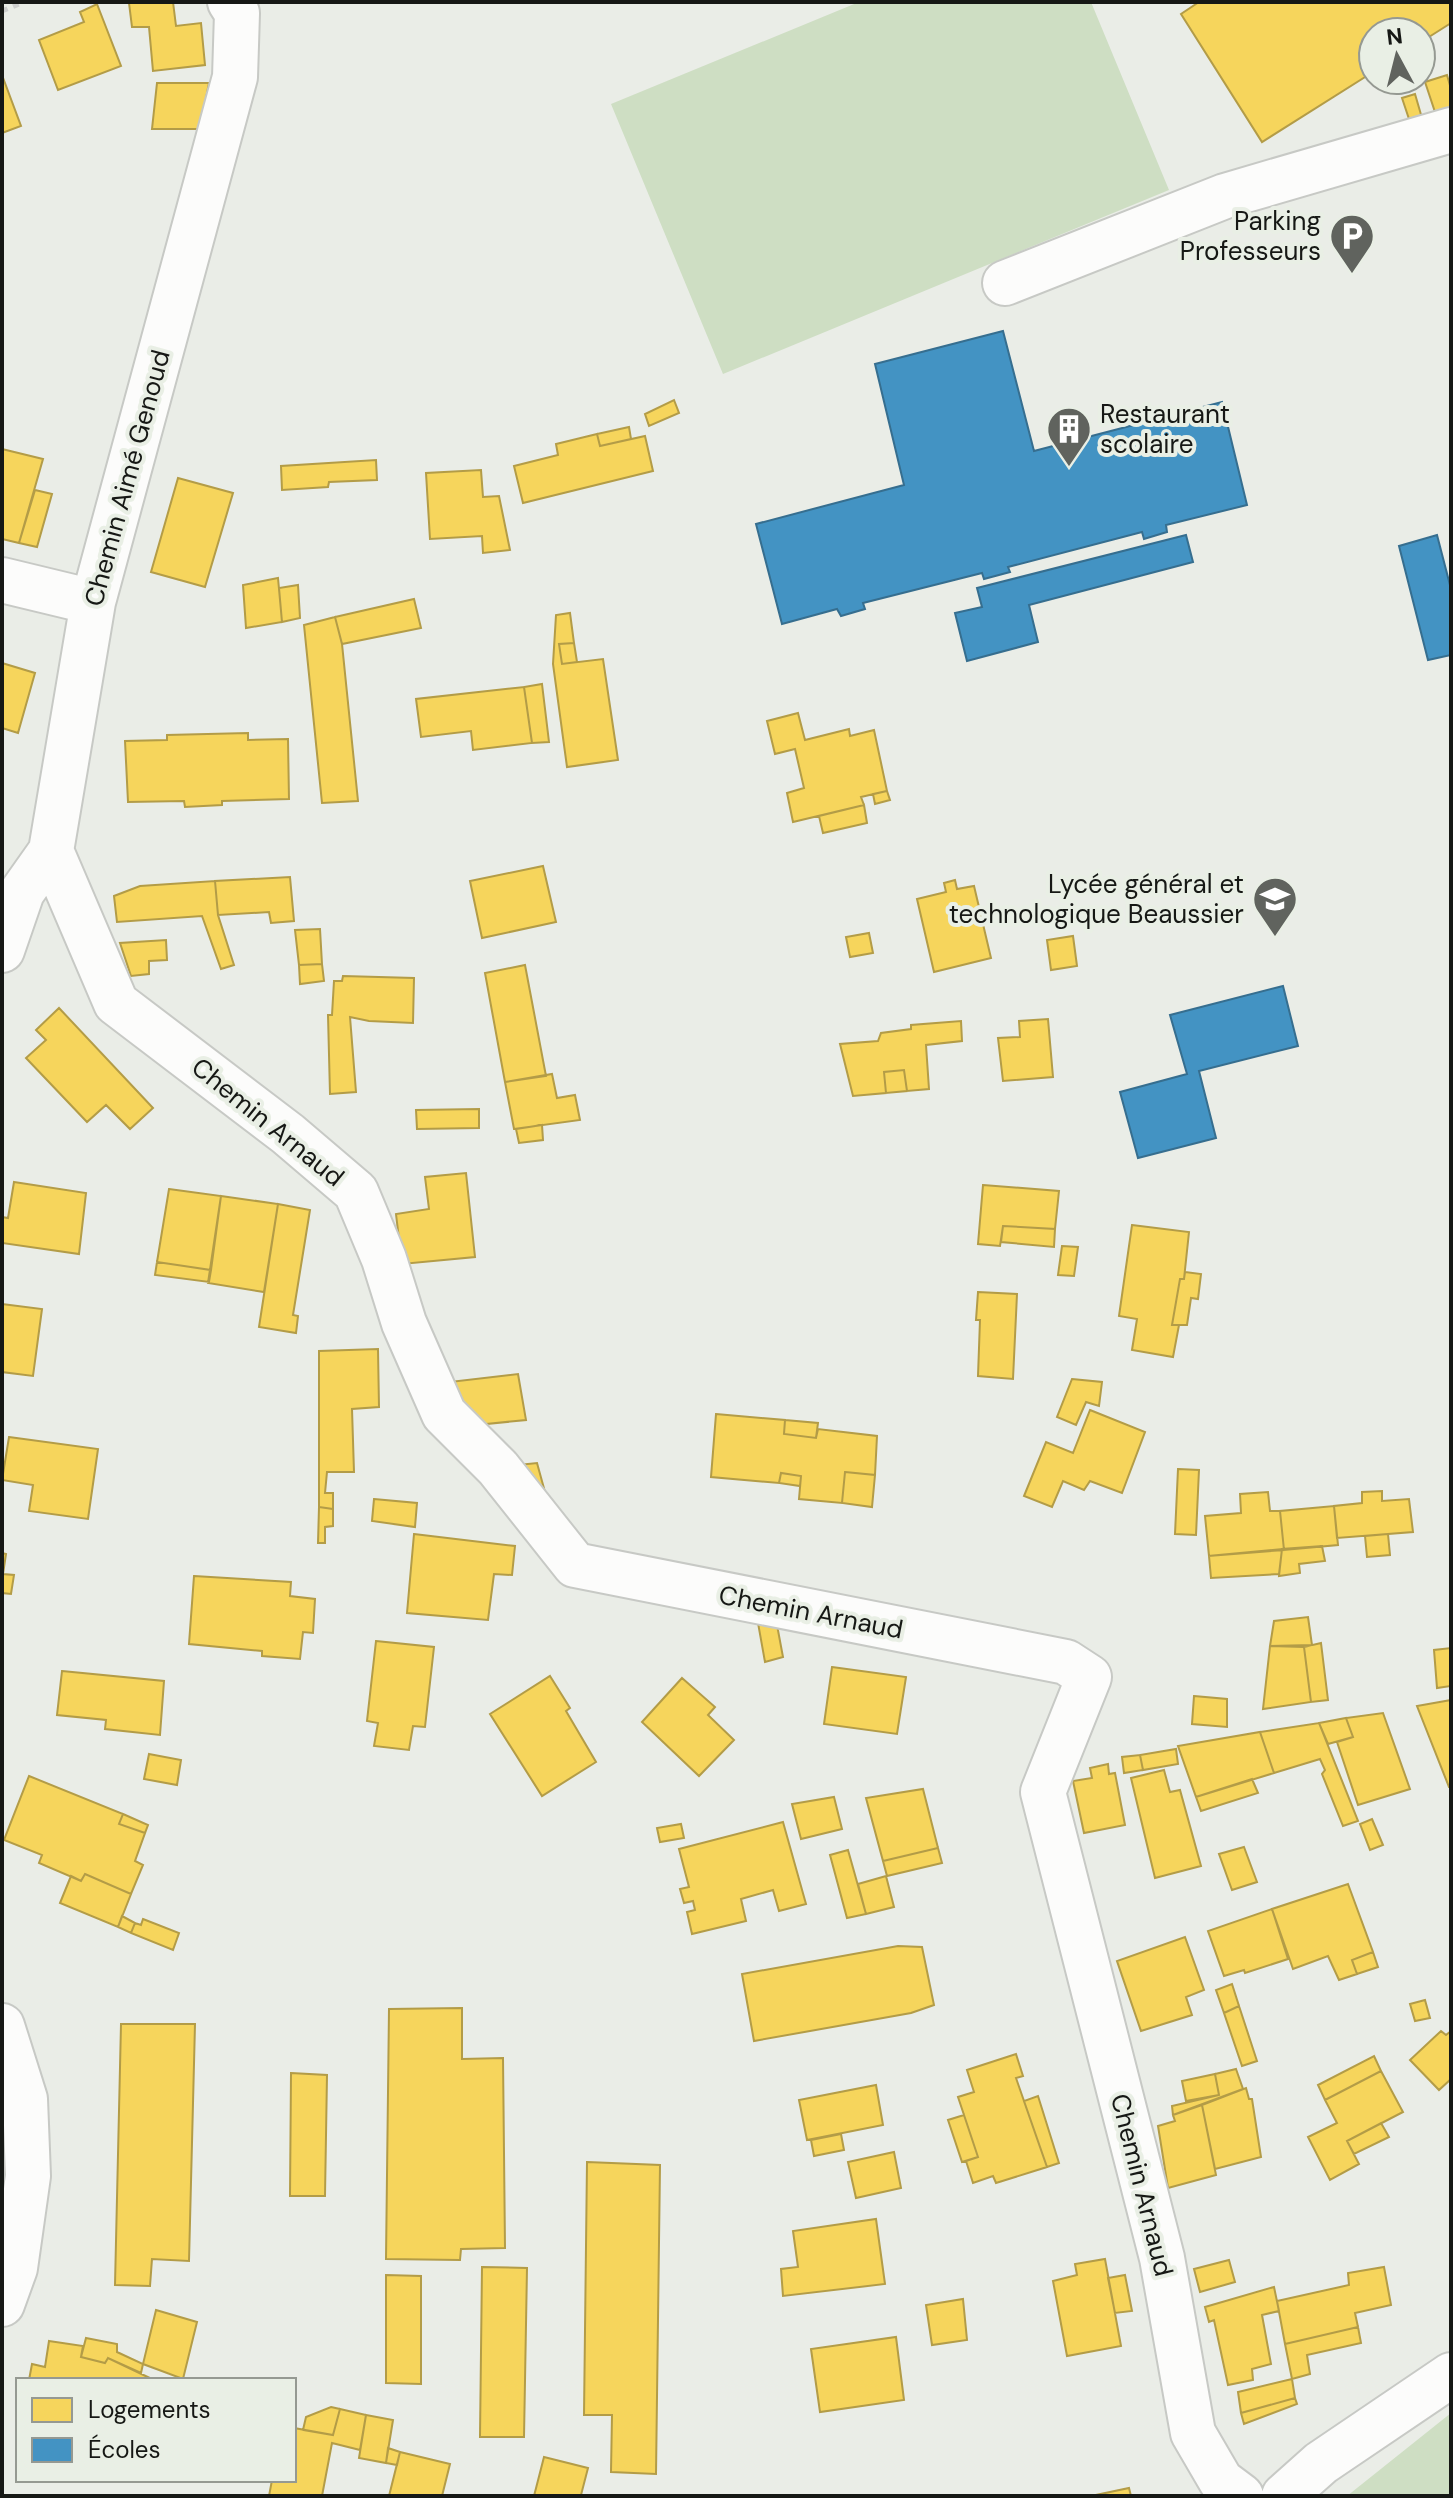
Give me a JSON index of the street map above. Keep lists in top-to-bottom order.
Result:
{
  "streets": {
    "street": ["Chemin Aimé Genoud", "Chemin Arnaud"]
  },
  "crossings": [
    ["Chemin Aimé Genoud", "Chemin Arnaud"]
  ],
  "places": {
    "parking": ["Parking Professeurs"],
    "building": ["Restaurant scolaire"],
    "school or university": ["Lycée général et technologique Beaussier"]
  },
  "legend": ["Logements", "Écoles"],
  "north": "top"
}
